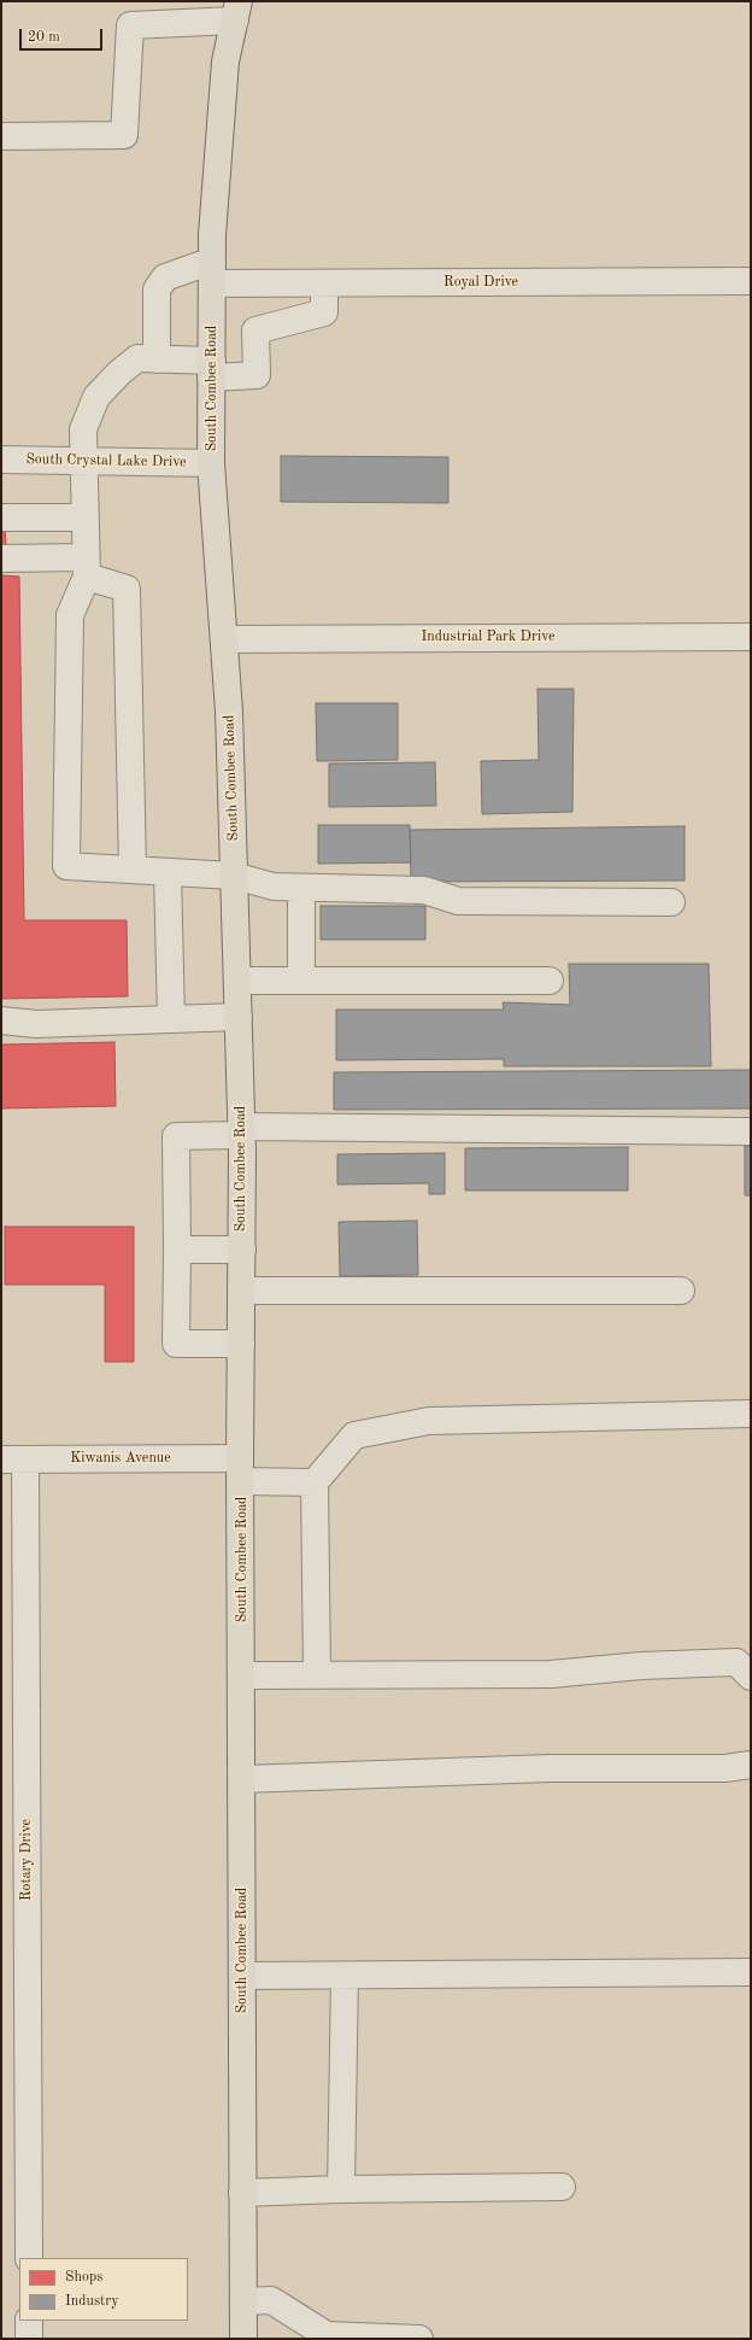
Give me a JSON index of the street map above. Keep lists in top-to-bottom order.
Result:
{
  "streets": {
    "main road": ["South Combee Road"],
    "street": [
      "Royal Drive",
      "South Crystal Lake Drive",
      "Industrial Park Drive",
      "Kiwanis Avenue",
      "Rotary Drive"
    ]
  },
  "crossings": [
    ["Royal Drive", "South Combee Road"],
    ["South Combee Road", "South Crystal Lake Drive"],
    ["South Combee Road", "Industrial Park Drive"],
    ["South Combee Road", "Kiwanis Avenue"],
    ["Kiwanis Avenue", "Rotary Drive"]
  ],
  "legend": ["Shops", "Industry"],
  "scale_bar": "20 m"
}
